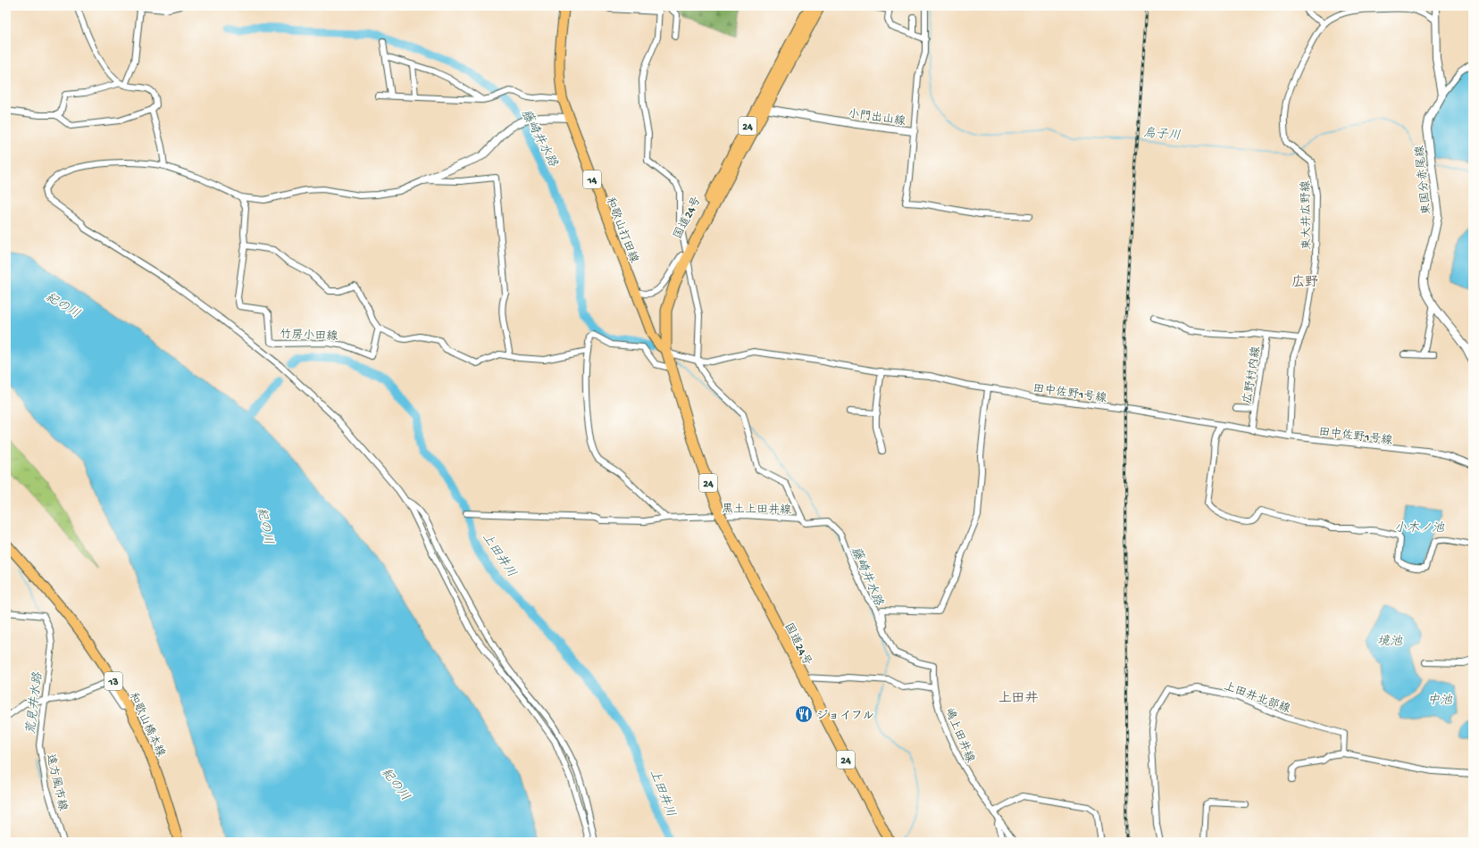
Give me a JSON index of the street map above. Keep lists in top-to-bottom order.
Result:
{
  "streets": {
    "highway": ["24", "国道24号"],
    "main road": [
      "14",
      "和歌山打田線",
      "13",
      "和歌山橋本線"
    ],
    "street": [
      "小門出山線",
      "東国分赤尾線",
      "東大井広野線",
      "竹房小田線",
      "広野村内線",
      "田中佐野1号線",
      "黒土上田井線",
      "上田井北部線",
      "嶋上田井線",
      "遠方風市線"
    ]
  },
  "crossings": [
    ["小門出山線", "国道24号"],
    ["東大井広野線", "広野村内線"],
    ["東大井広野線", "田中佐野1号線"],
    ["国道24号", "和歌山打田線"],
    ["国道24号", "田中佐野1号線"],
    ["和歌山打田線", "田中佐野1号線"],
    ["広野村内線", "田中佐野1号線"],
    ["田中佐野1号線", "黒土上田井線"],
    ["黒土上田井線", "嶋上田井線"]
  ],
  "districts": ["広野", "上田井"],
  "water": [
    "烏子川",
    "藤崎井水路",
    "紀の川",
    "小木ノ池",
    "上田井川",
    "境池",
    "中池",
    "荒見井水路"
  ],
  "places": {
    "restaurant": ["ジョイフル"]
  }
}
